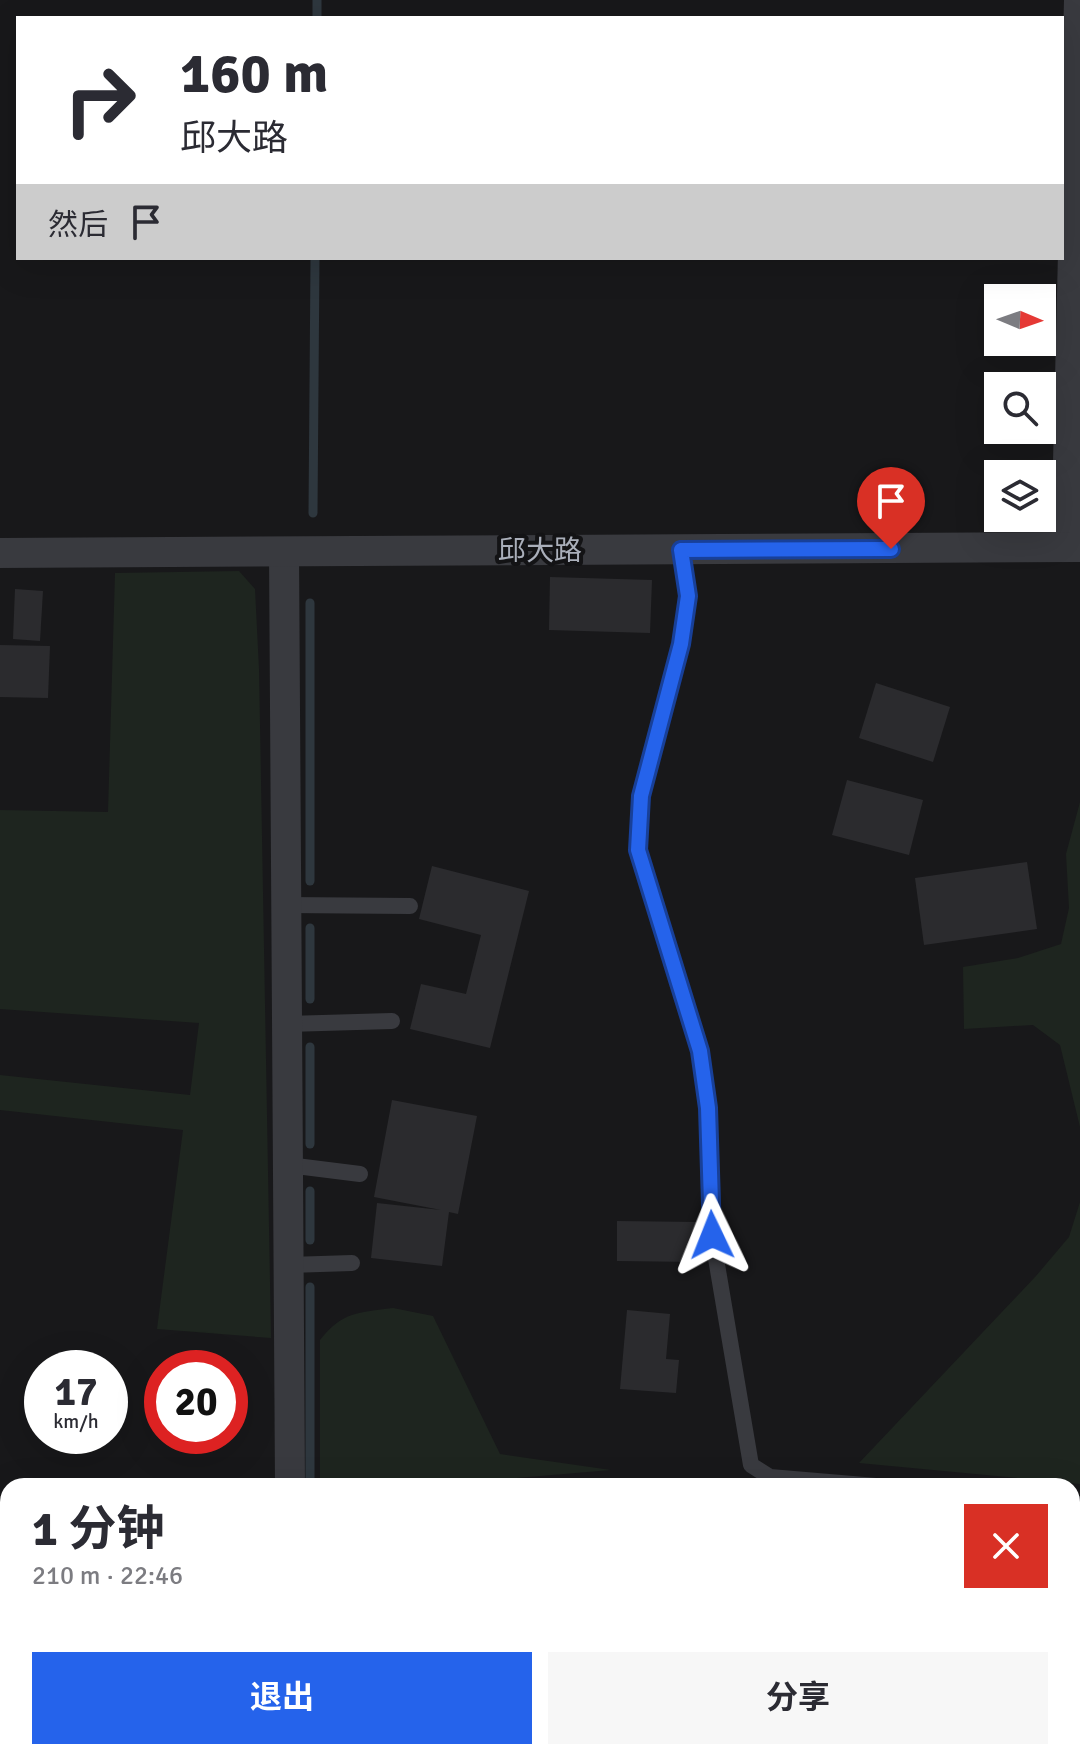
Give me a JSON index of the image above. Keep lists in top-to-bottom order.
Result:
{
  "streets": {
    "street": ["邱大路"]
  },
  "north": "right",
  "page": {
    "turn": ["160 m", "邱大路"],
    "then": "然后",
    "speed": "17 km/h",
    "limit": "20",
    "heading": ["1 分钟", "210 m · 22:46"],
    "buttons": ["退出", "分享"]
  }
}
